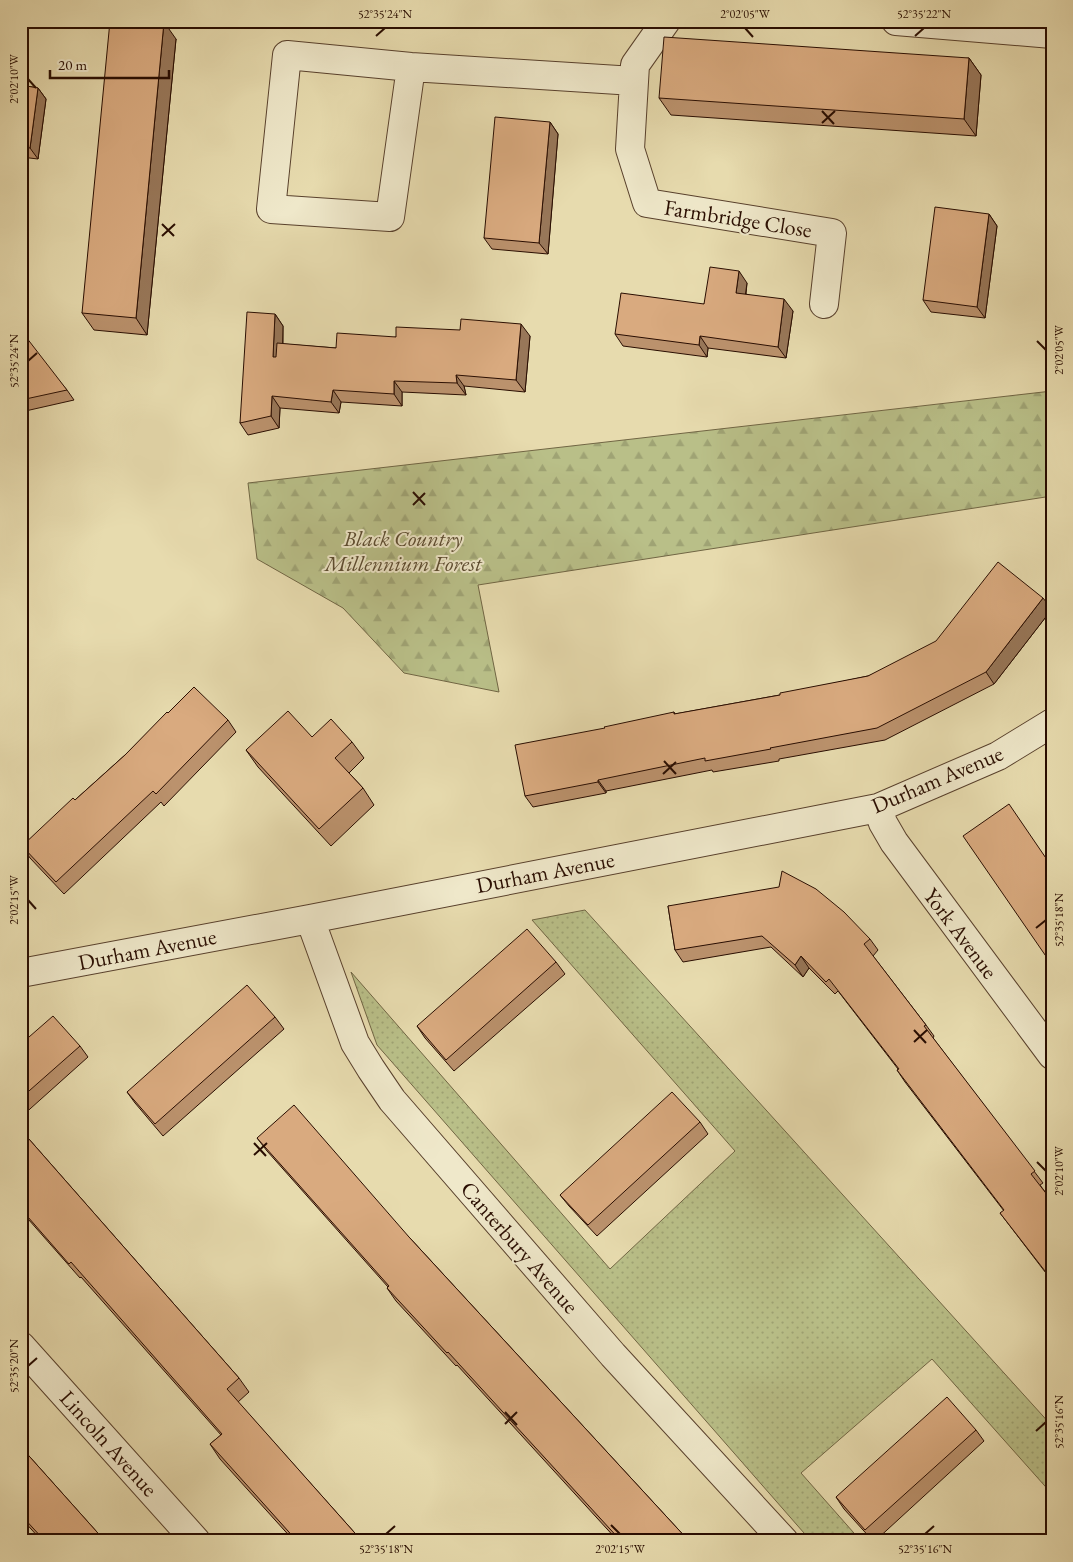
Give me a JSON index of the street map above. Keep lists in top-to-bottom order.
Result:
{
  "streets": {
    "street": [
      "Farmbridge Close",
      "Durham Avenue",
      "York Avenue",
      "Canterbury Avenue",
      "Lincoln Avenue"
    ]
  },
  "crossings": [
    ["Durham Avenue", "York Avenue"],
    ["Durham Avenue", "Canterbury Avenue"]
  ],
  "parks": ["Black Country Millennium Forest"],
  "scale_bar": "20 m",
  "coordinates": [
    "52°35'24\"N",
    "2°02'05\"W",
    "52°35'22\"N",
    "2°02'10\"W",
    "2°02'15\"W",
    "52°35'18\"N",
    "52°35'20\"N",
    "52°35'16\"N"
  ]
}
